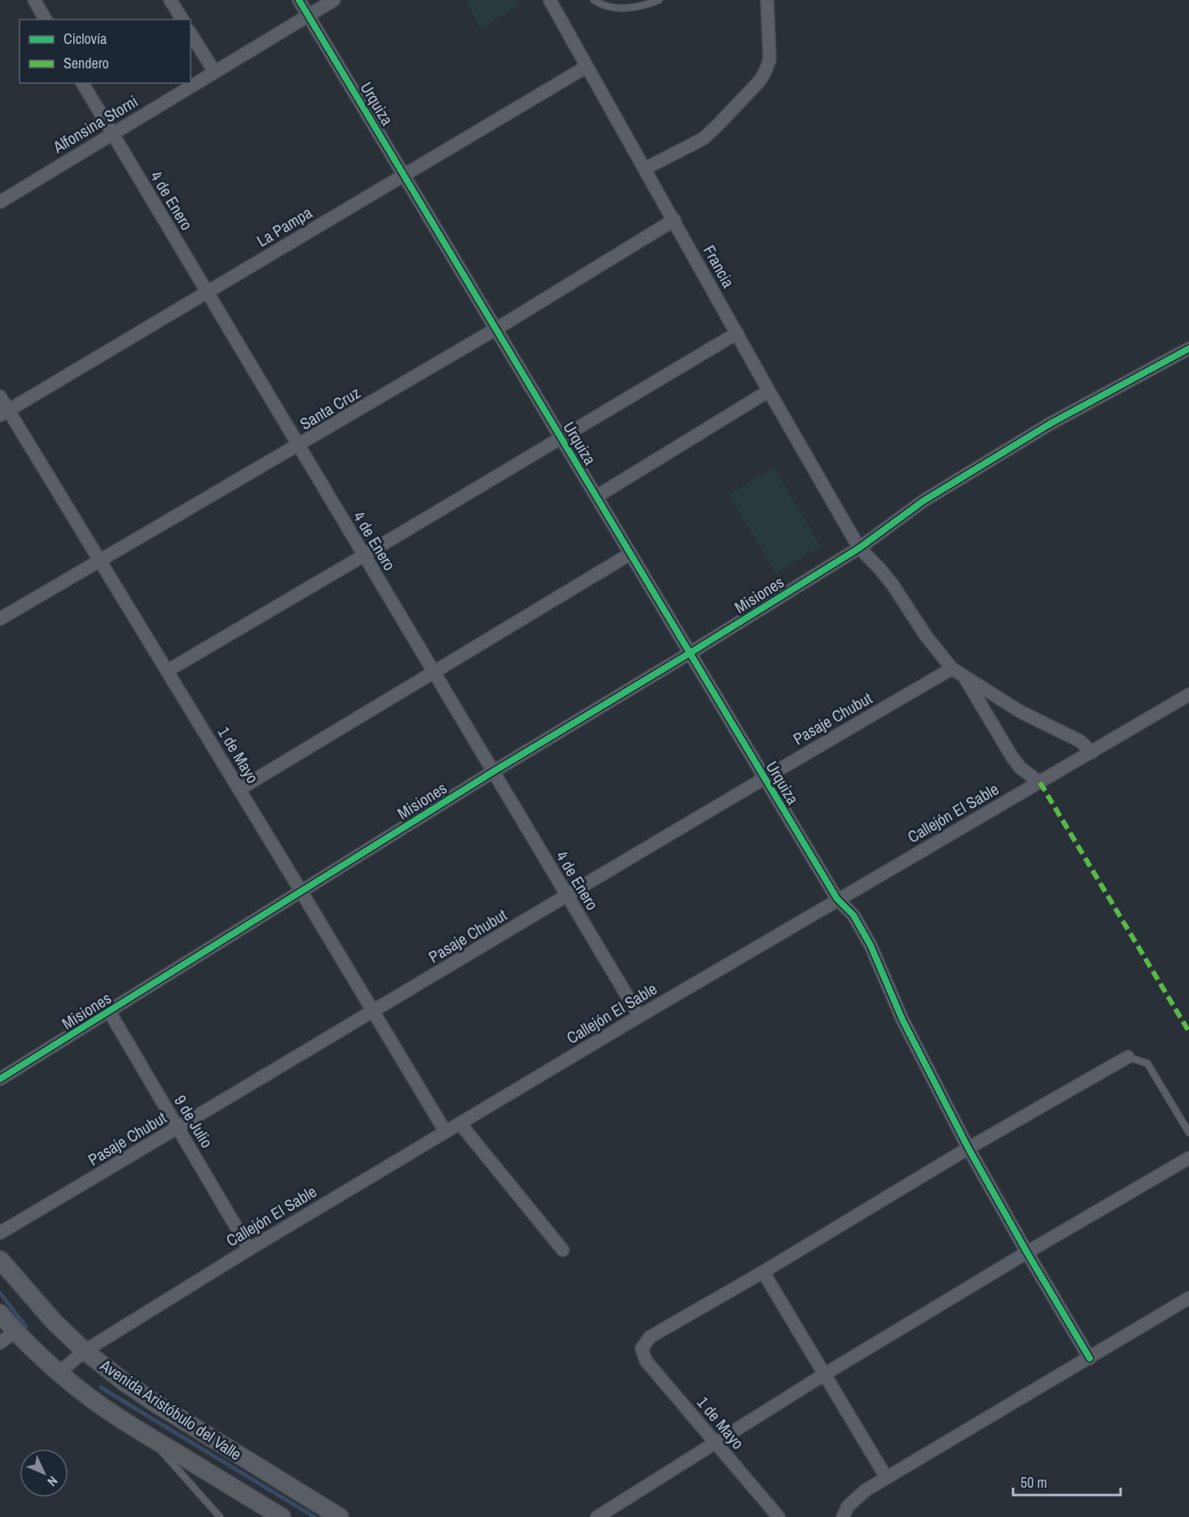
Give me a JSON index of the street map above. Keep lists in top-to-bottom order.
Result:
{
  "streets": {
    "main road": ["Avenida Aristóbulo del Valle"],
    "street": [
      "Urquiza",
      "Alfonsina Storni",
      "4 de Enero",
      "La Pampa",
      "Francia",
      "Santa Cruz",
      "Misiones",
      "Pasaje Chubut",
      "1 de Mayo",
      "Callejón El Sable",
      "9 de Julio"
    ]
  },
  "crossings": [
    ["Urquiza", "Alfonsina Storni"],
    ["Urquiza", "La Pampa"],
    ["Urquiza", "Santa Cruz"],
    ["Urquiza", "Misiones"],
    ["Urquiza", "Pasaje Chubut"],
    ["Urquiza", "Callejón El Sable"],
    ["Alfonsina Storni", "4 de Enero"],
    ["4 de Enero", "La Pampa"],
    ["4 de Enero", "Santa Cruz"],
    ["4 de Enero", "Misiones"],
    ["4 de Enero", "Pasaje Chubut"],
    ["4 de Enero", "Callejón El Sable"],
    ["La Pampa", "Francia"],
    ["La Pampa", "1 de Mayo"],
    ["Francia", "Santa Cruz"],
    ["Francia", "Misiones"],
    ["Francia", "Pasaje Chubut"],
    ["Santa Cruz", "1 de Mayo"],
    ["Misiones", "1 de Mayo"],
    ["Misiones", "9 de Julio"],
    ["Pasaje Chubut", "1 de Mayo"],
    ["Pasaje Chubut", "9 de Julio"],
    ["1 de Mayo", "Callejón El Sable"],
    ["Callejón El Sable", "9 de Julio"],
    ["Callejón El Sable", "Avenida Aristóbulo del Valle"]
  ],
  "legend": ["Ciclovía", "Sendero"],
  "scale_bar": "50 m",
  "north": "bottom right"
}
